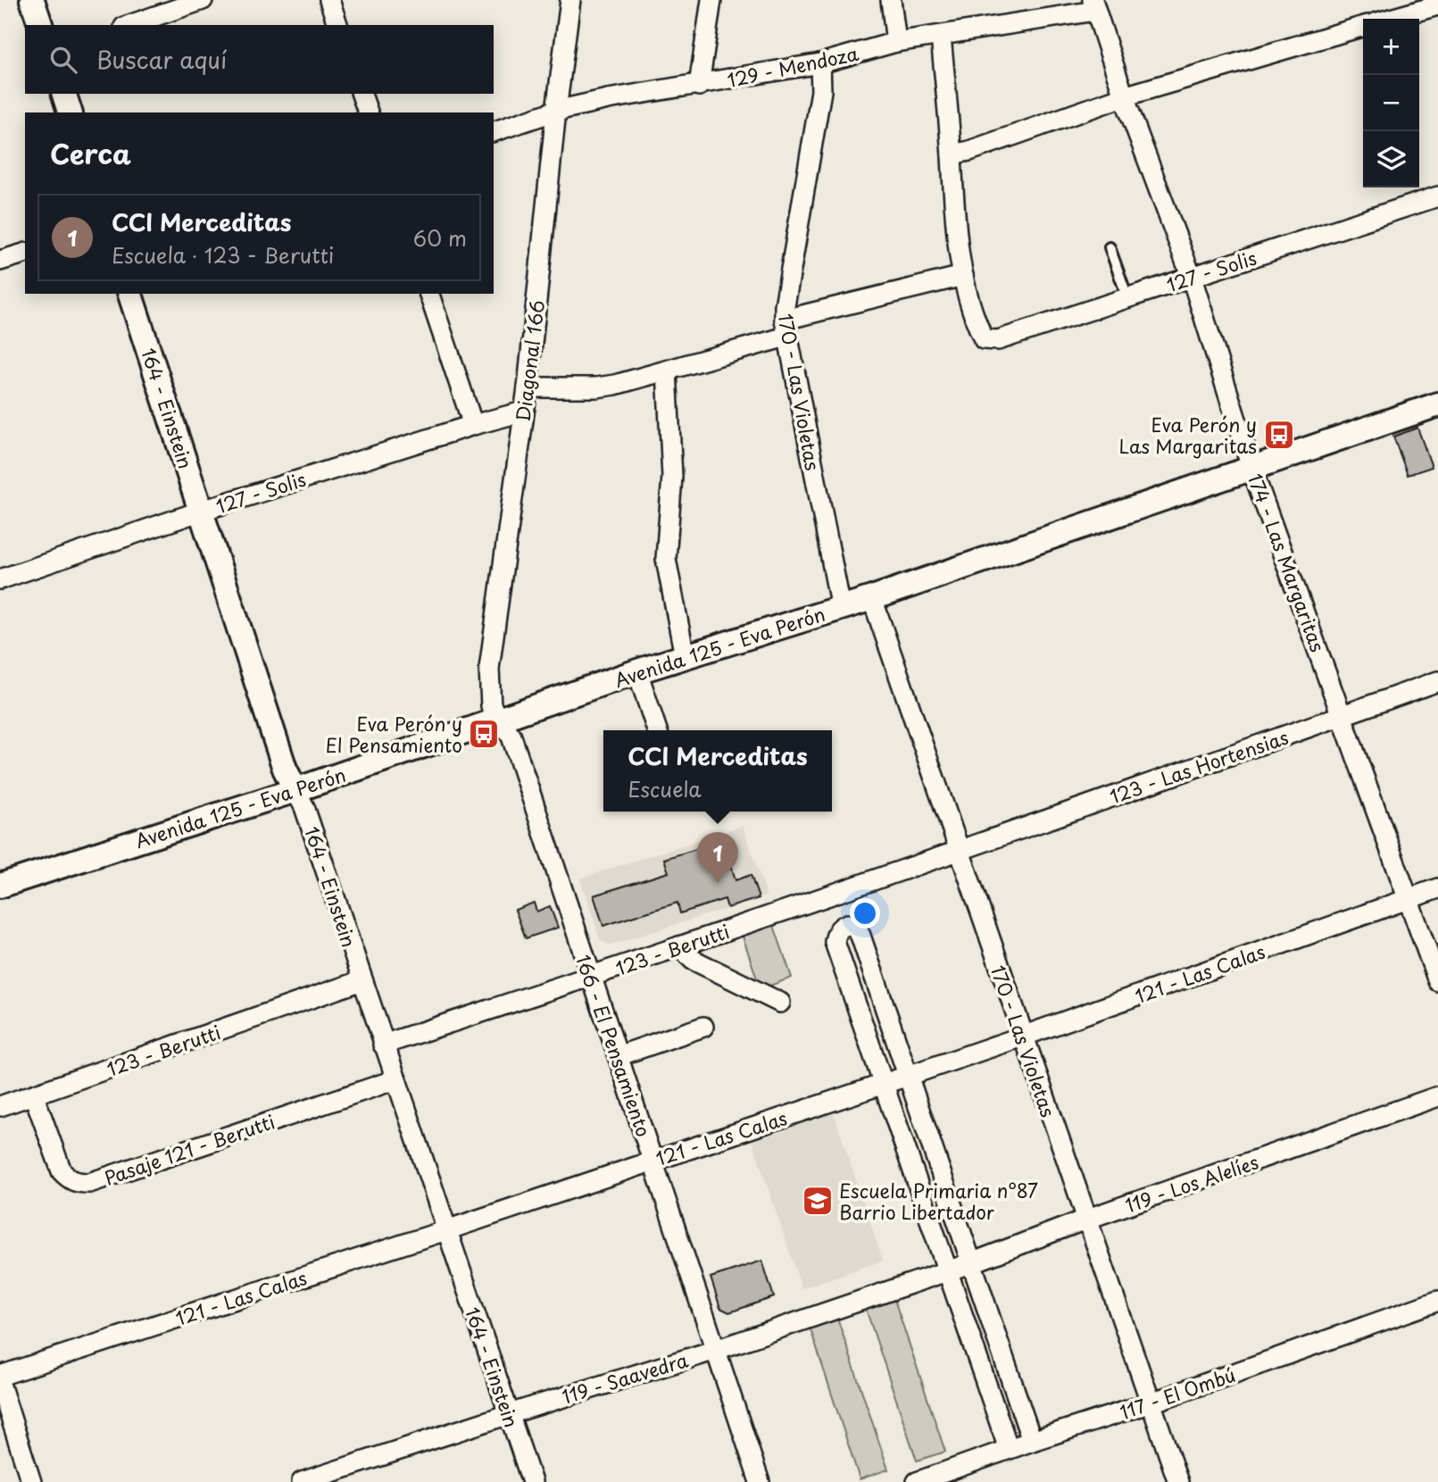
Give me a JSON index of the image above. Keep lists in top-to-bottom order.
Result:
{
  "streets": {
    "street": [
      "129 - Mendoza",
      "127 - Solis",
      "Diagonal 166",
      "170 - Las Violetas",
      "164 - Einstein",
      "174 - Las Margaritas",
      "Avenida 125 - Eva Perón",
      "123 - Las Hortensias",
      "123 - Berutti",
      "121 - Las Calas",
      "166 - El Pensamiento",
      "Pasaje 121 - Berutti",
      "119 - Los Alelíes",
      "119 - Saavedra",
      "117 - El Ombú"
    ]
  },
  "crossings": [
    ["129 - Mendoza", "Diagonal 166"],
    ["129 - Mendoza", "170 - Las Violetas"],
    ["129 - Mendoza", "174 - Las Margaritas"],
    ["127 - Solis", "Diagonal 166"],
    ["127 - Solis", "164 - Einstein"],
    ["127 - Solis", "174 - Las Margaritas"],
    ["Diagonal 166", "Avenida 125 - Eva Perón"],
    ["Diagonal 166", "166 - El Pensamiento"],
    ["170 - Las Violetas", "Avenida 125 - Eva Perón"],
    ["170 - Las Violetas", "123 - Las Hortensias"],
    ["170 - Las Violetas", "123 - Berutti"],
    ["170 - Las Violetas", "121 - Las Calas"],
    ["170 - Las Violetas", "119 - Los Alelíes"],
    ["170 - Las Violetas", "117 - El Ombú"],
    ["164 - Einstein", "Avenida 125 - Eva Perón"],
    ["164 - Einstein", "123 - Berutti"],
    ["164 - Einstein", "121 - Las Calas"],
    ["164 - Einstein", "Pasaje 121 - Berutti"],
    ["164 - Einstein", "119 - Saavedra"],
    ["174 - Las Margaritas", "Avenida 125 - Eva Perón"],
    ["174 - Las Margaritas", "123 - Las Hortensias"],
    ["174 - Las Margaritas", "121 - Las Calas"],
    ["Avenida 125 - Eva Perón", "166 - El Pensamiento"],
    ["123 - Las Hortensias", "123 - Berutti"],
    ["123 - Berutti", "166 - El Pensamiento"],
    ["123 - Berutti", "Pasaje 121 - Berutti"],
    ["121 - Las Calas", "166 - El Pensamiento"],
    ["166 - El Pensamiento", "119 - Saavedra"],
    ["119 - Los Alelíes", "119 - Saavedra"]
  ],
  "places": {
    "bus stop": ["Eva Perón y Las Margaritas", "Eva Perón y El Pensamiento"],
    "school or university": ["Escuela Primaria n°87 Barrio Libertador"]
  },
  "page": {
    "map_buttons": ["+", "−"],
    "search": "Buscar aquí",
    "heading": "Cerca",
    "list": [
      {
        "mark": "1",
        "name": "CCI Merceditas",
        "note": "Escuela · 123 - Berutti",
        "value": "60 m"
      }
    ],
    "popup": ["CCI Merceditas", "Escuela"],
    "pins": "1"
  }
}
